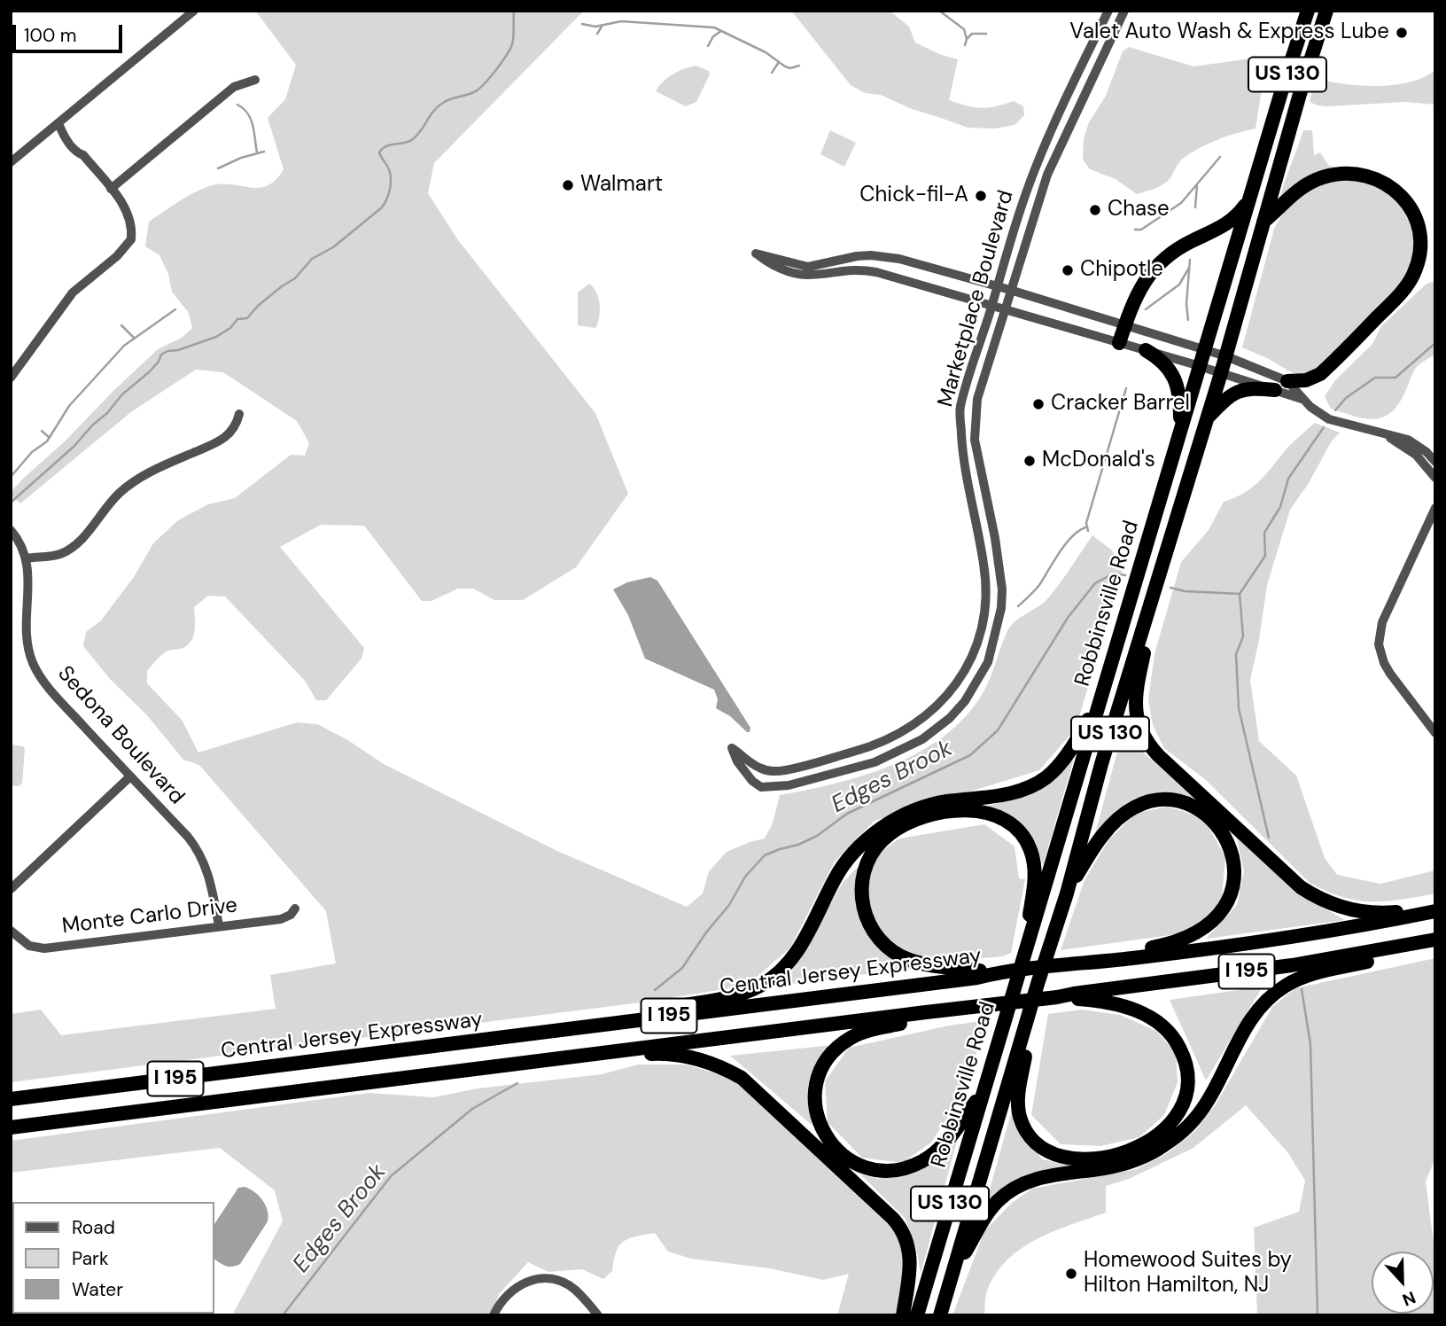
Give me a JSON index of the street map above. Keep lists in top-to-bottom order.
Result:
{
  "streets": {
    "highway": [
      "US 130",
      "Robbinsville Road",
      "I 195",
      "Central Jersey Expressway"
    ],
    "street": ["Marketplace Boulevard", "Sedona Boulevard", "Monte Carlo Drive"]
  },
  "crossings": [
    ["Sedona Boulevard", "Monte Carlo Drive"]
  ],
  "water": ["Edges Brook"],
  "places": [
    "Valet Auto Wash & Express Lube",
    "Walmart",
    "Chick-fil-A",
    "Chase",
    "Chipotle",
    "Cracker Barrel",
    "McDonald's",
    "Homewood Suites by Hilton Hamilton, NJ"
  ],
  "legend": ["Road", "Park", "Water"],
  "scale_bar": "100 m",
  "north": "bottom"
}
